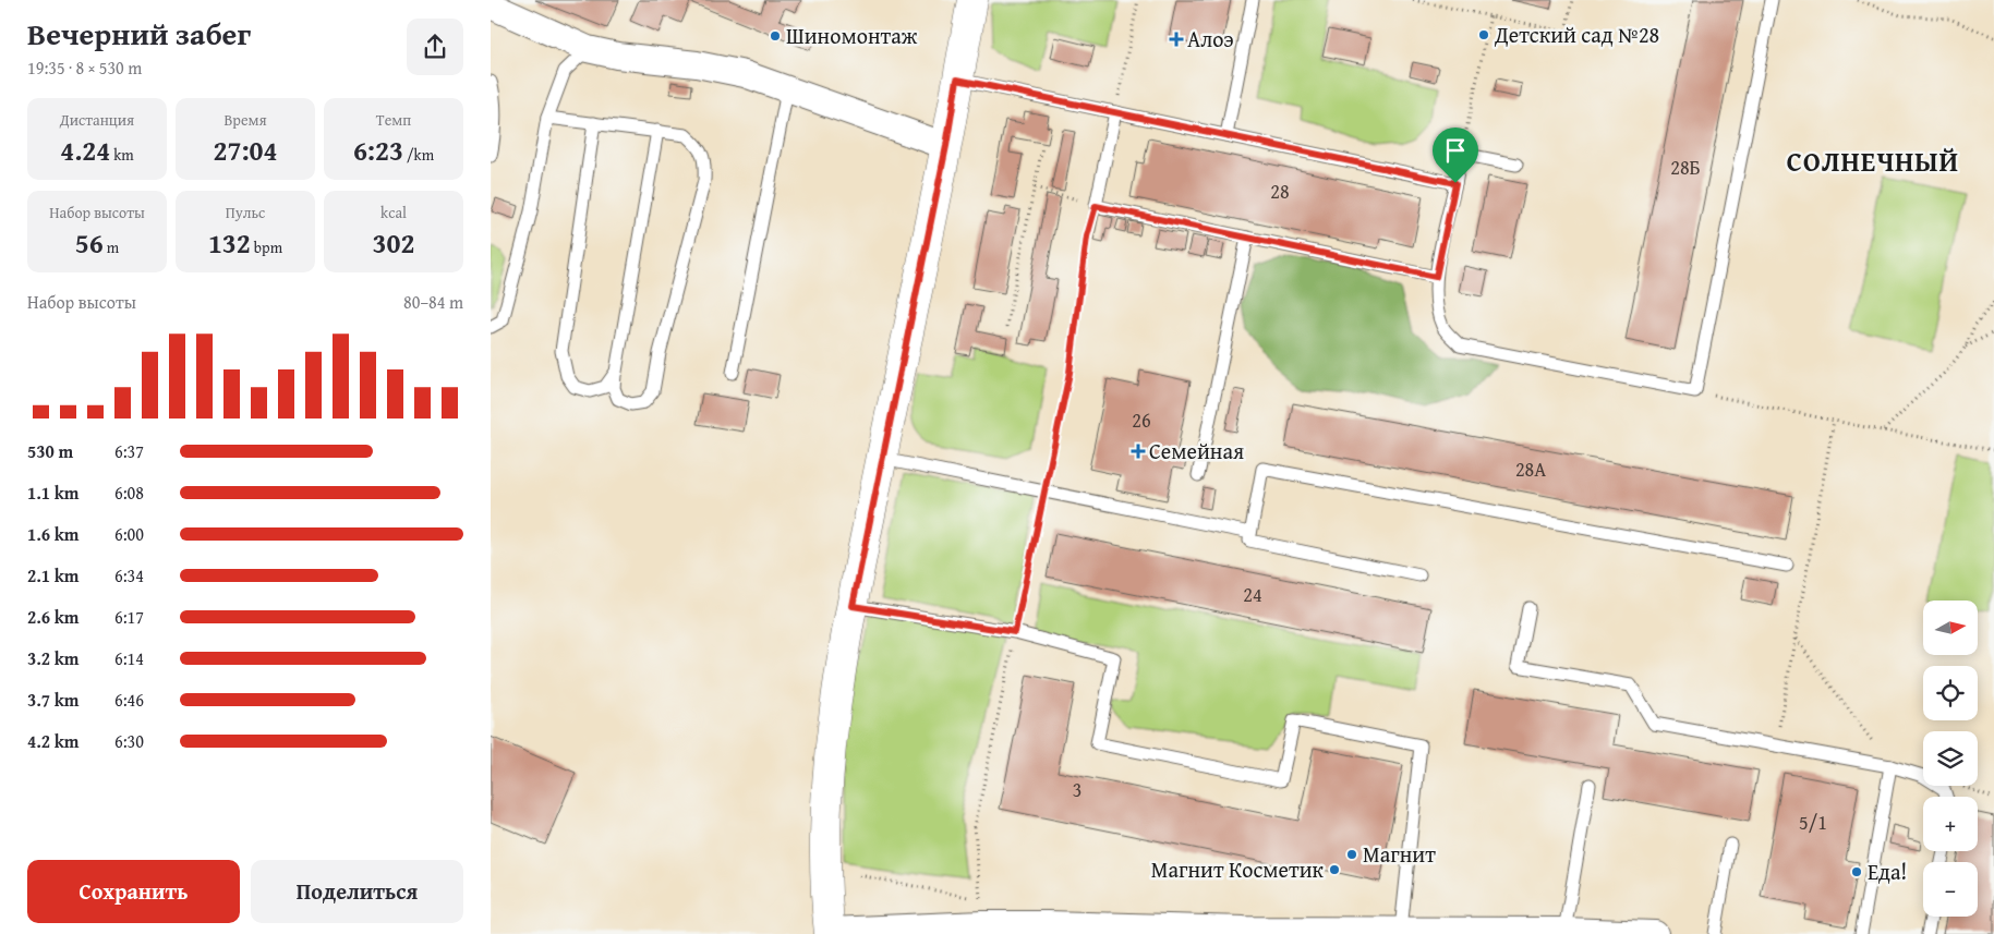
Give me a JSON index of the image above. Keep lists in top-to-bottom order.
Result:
{
  "districts": ["СОЛНЕЧНЫЙ"],
  "places": {
    "other": [
      "Детский сад №28",
      "Шиномонтаж",
      "Магнит",
      "Магнит Косметик",
      "Еда!"
    ],
    "health": ["Алоэ", "Семейная"]
  },
  "house_numbers": [
    "28Б",
    "28",
    "26",
    "28А",
    "24",
    "3",
    "5/1"
  ],
  "north": "right",
  "page": {
    "heading": ["Вечерний забег", "19:35 · 8 × 530 m"],
    "stats": [
      ["Дистанция", "4.24 km"],
      ["Время", "27:04"],
      ["Темп", "6:23 /km"],
      ["Набор высоты", "56 m"],
      ["Пульс", "132 bpm"],
      ["kcal", "302"]
    ],
    "chart": ["Набор высоты", "80–84 m"],
    "list": [
      {
        "name": "530 m",
        "note": "6:37"
      },
      {
        "name": "1.1 km",
        "note": "6:08"
      },
      {
        "name": "1.6 km",
        "note": "6:00"
      },
      {
        "name": "2.1 km",
        "note": "6:34"
      },
      {
        "name": "2.6 km",
        "note": "6:17"
      },
      {
        "name": "3.2 km",
        "note": "6:14"
      },
      {
        "name": "3.7 km",
        "note": "6:46"
      },
      {
        "name": "4.2 km",
        "note": "6:30"
      }
    ],
    "map_buttons": ["+", "−"],
    "buttons": ["Сохранить", "Поделиться"]
  }
}
